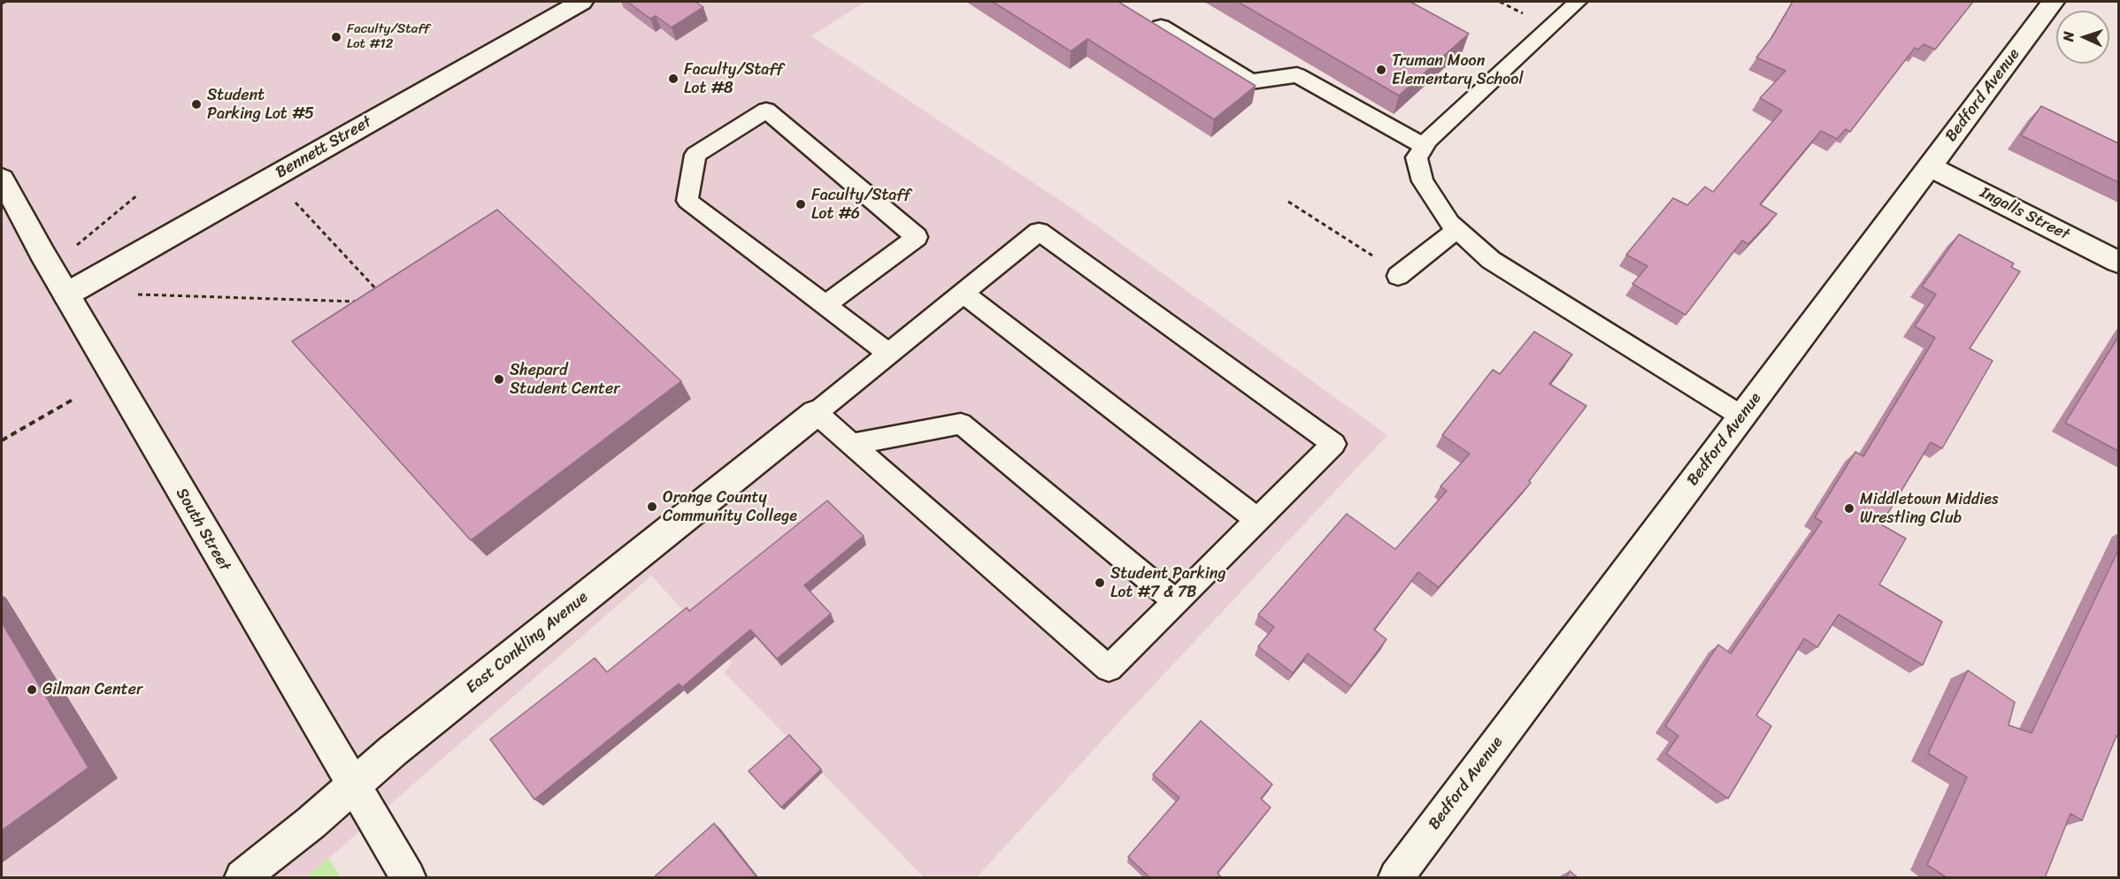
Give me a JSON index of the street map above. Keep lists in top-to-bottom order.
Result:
{
  "streets": {
    "street": [
      "Bedford Avenue",
      "Bennett Street",
      "Ingalls Street",
      "South Street",
      "East Conkling Avenue"
    ]
  },
  "crossings": [
    ["Bedford Avenue", "Ingalls Street"],
    ["Bennett Street", "South Street"],
    ["South Street", "East Conkling Avenue"]
  ],
  "places": [
    "Faculty/Staff Lot #12",
    "Truman Moon Elementary School",
    "Faculty/Staff Lot #8",
    "Student Parking Lot #5",
    "Faculty/Staff Lot #6",
    "Shepard Student Center",
    "Orange County Community College",
    "Middletown Middies Wrestling Club",
    "Student Parking Lot #7 & 7B",
    "Gilman Center"
  ],
  "north": "left"
}
